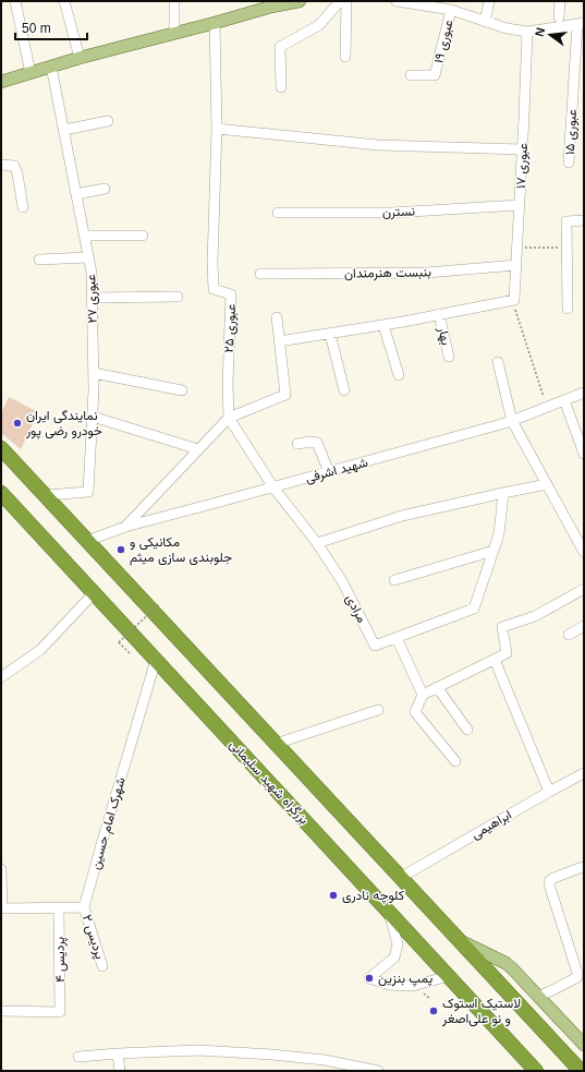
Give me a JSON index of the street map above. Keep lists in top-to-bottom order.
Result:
{
  "streets": {
    "highway": ["بزرگراه شهید سلیمانی"],
    "street": [
      "عبوری ۱۹",
      "عبوری ۱۵",
      "عبوری ۱۷",
      "نسترن",
      "بنبست هنرمندان",
      "عبوری ۲۷",
      "عبوری ۲۵",
      "بهار",
      "شهید اشرفی",
      "مرادی",
      "شهرک امام حسین",
      "ابراهیمی",
      "پردیس ۲",
      "پردیس ۴"
    ]
  },
  "crossings": [
    ["عبوری ۱۷", "نسترن"],
    ["عبوری ۱۷", "بنبست هنرمندان"],
    ["عبوری ۲۵", "مرادی"],
    ["شهید اشرفی", "مرادی"],
    ["بزرگراه شهید سلیمانی", "شهرک امام حسین"],
    ["شهرک امام حسین", "پردیس ۲"]
  ],
  "places": [
    "نمایندگی ایران خودرو رضی پور",
    "مکانیکی و جلوبندی سازی میثم",
    "کلوچه نادری",
    "پمپ بنزین",
    "لاستیک استوک و نو علی‌اصغر"
  ],
  "scale_bar": "50 m",
  "north": "left"
}
